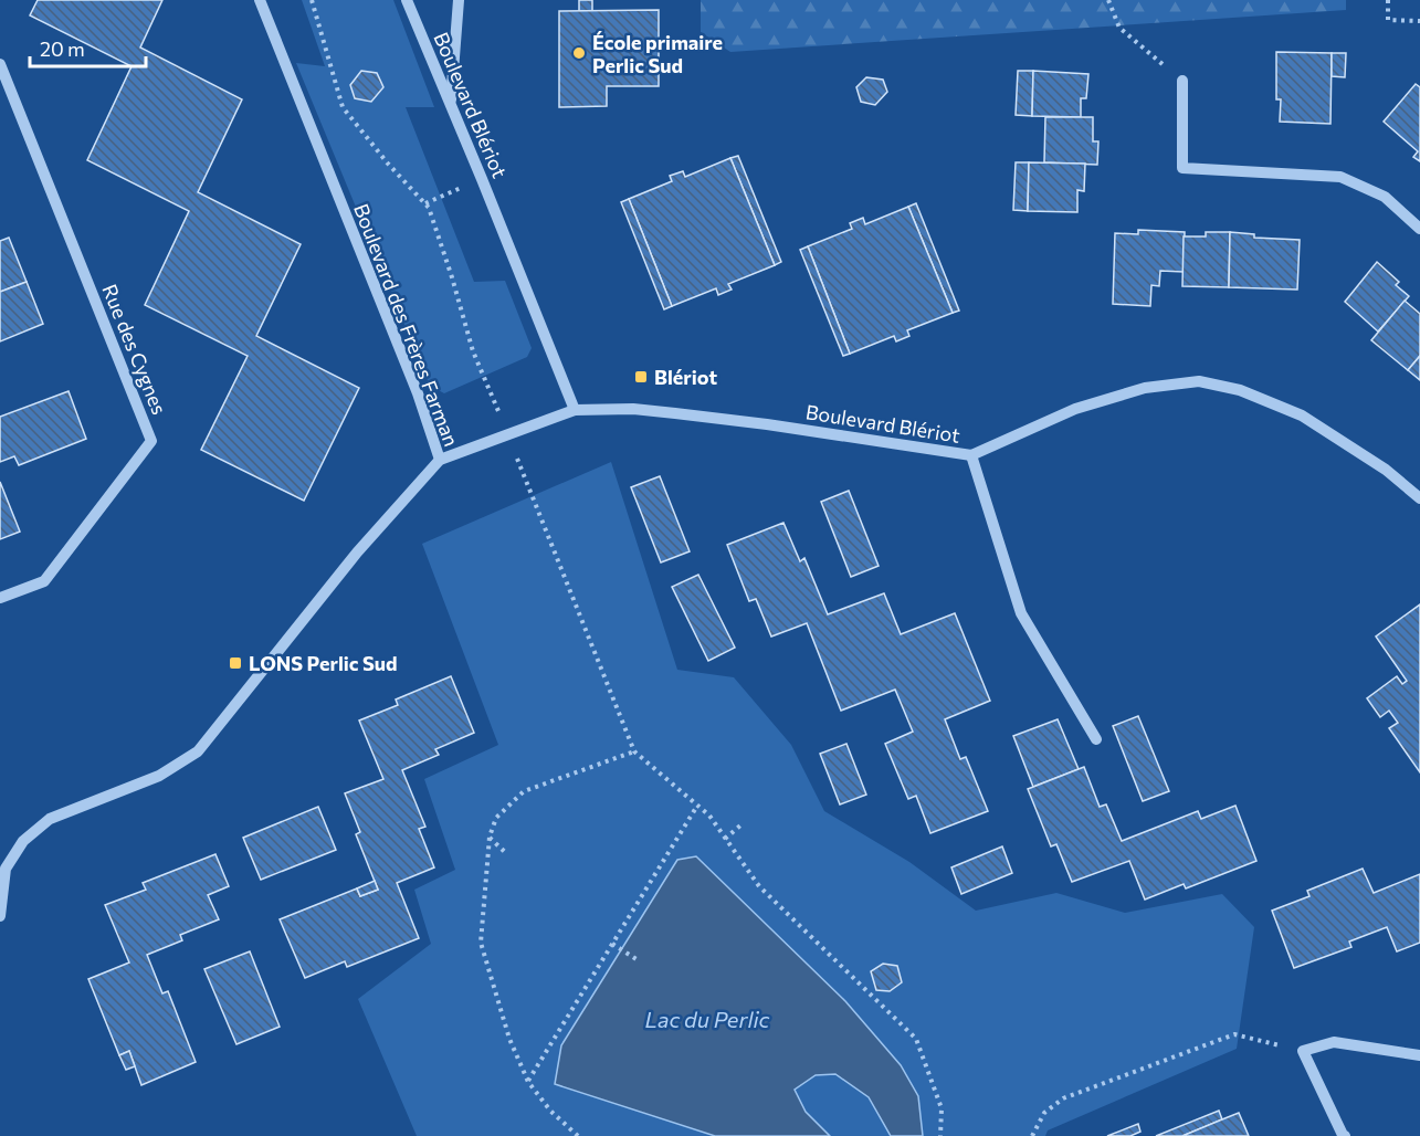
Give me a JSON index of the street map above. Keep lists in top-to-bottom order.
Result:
{
  "streets": {
    "street": ["Boulevard Blériot", "Boulevard des Frères Farman", "Rue des Cygnes"]
  },
  "crossings": [
    ["Boulevard Blériot", "Boulevard des Frères Farman"]
  ],
  "water": ["Lac du Perlic"],
  "places": {
    "other": ["École primaire Perlic Sud"],
    "transit": ["Blériot", "LONS Perlic Sud"]
  },
  "scale_bar": "20 m"
}
